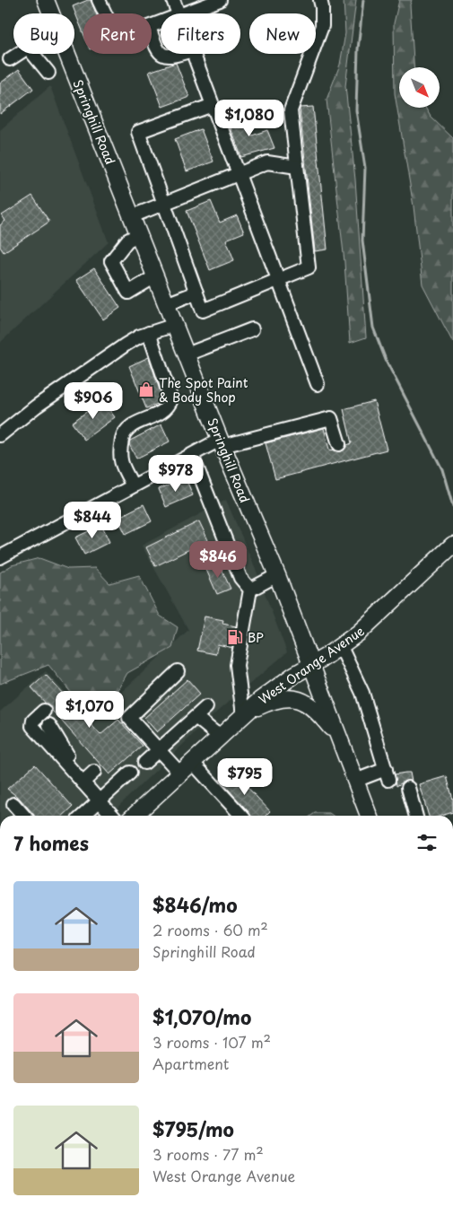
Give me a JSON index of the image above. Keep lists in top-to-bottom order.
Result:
{
  "streets": {
    "main road": ["Springhill Road", "West Orange Avenue"]
  },
  "crossings": [
    ["Springhill Road", "West Orange Avenue"]
  ],
  "places": {
    "shop": ["The Spot Paint & Body Shop"],
    "fuel station": ["BP"]
  },
  "north": "bottom right",
  "page": {
    "chip": [
      "Buy",
      "Rent",
      "Filters",
      "New"
    ],
    "price": [
      "$1,080",
      "$906",
      "$978",
      "$844",
      "$846",
      "$1,070",
      "$795"
    ],
    "heading": "7 homes",
    "list": [
      {
        "name": "$846/mo",
        "note": "2 rooms · 60 m² · Springhill Road"
      },
      {
        "name": "$1,070/mo",
        "note": "3 rooms · 107 m² · Apartment"
      },
      {
        "name": "$795/mo",
        "note": "3 rooms · 77 m² · West Orange Avenue"
      }
    ]
  }
}
